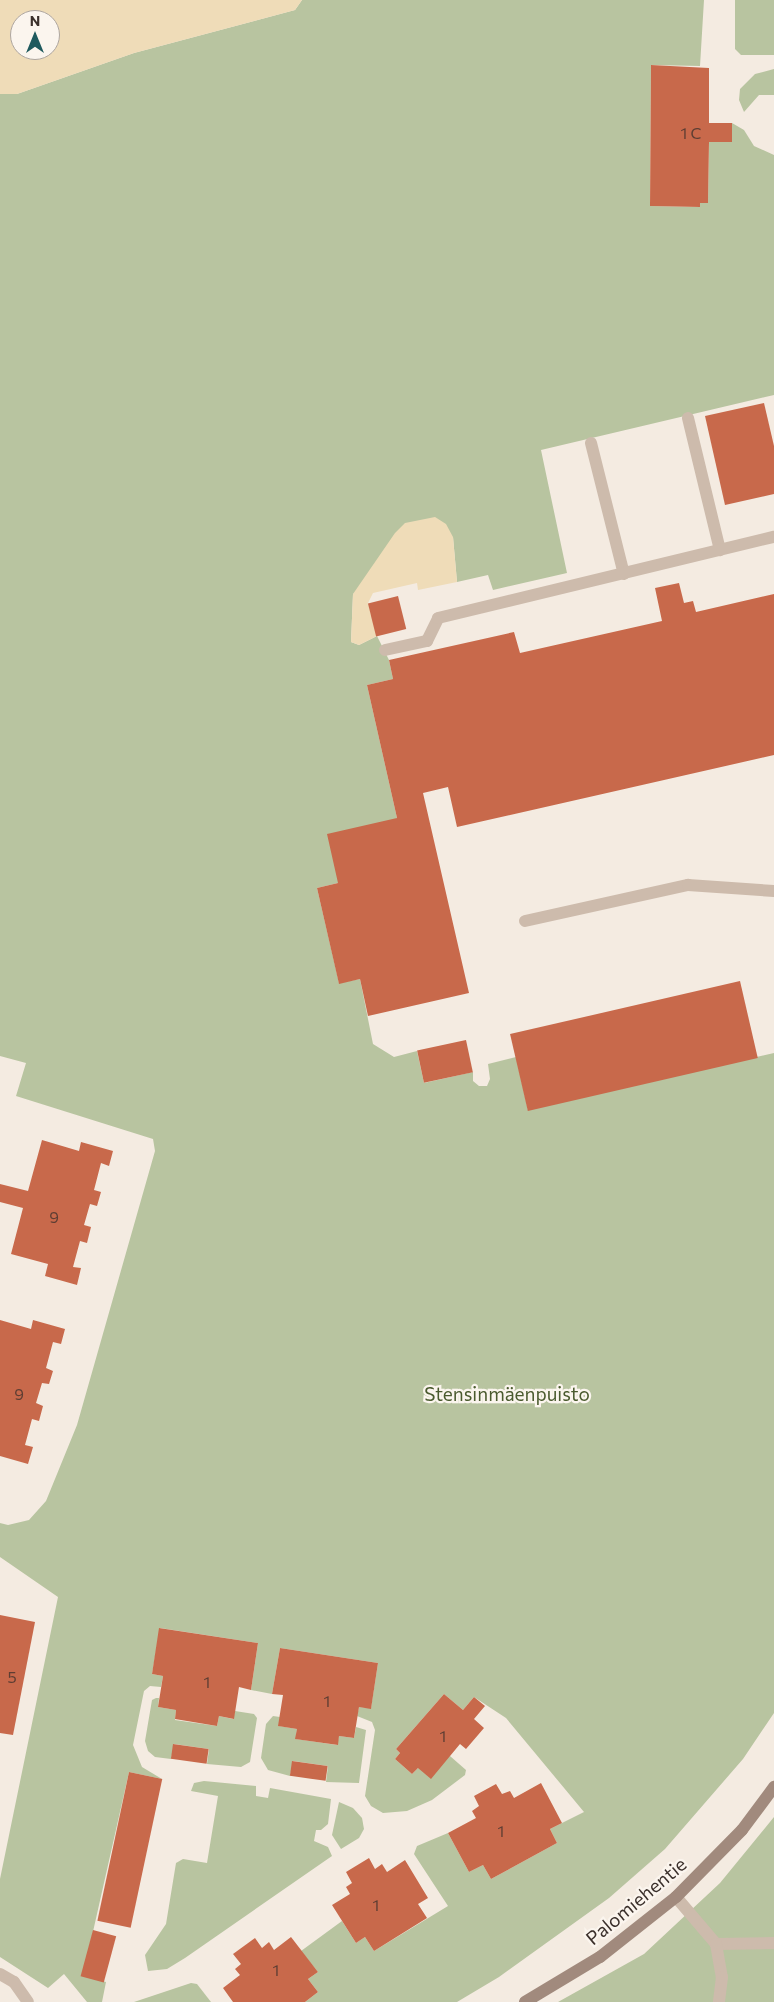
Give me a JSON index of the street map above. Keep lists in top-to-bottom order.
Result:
{
  "streets": {
    "street": ["Palomiehentie"]
  },
  "parks": ["Stensinmäenpuisto"],
  "house_numbers": [
    "1 C",
    "9",
    "9",
    "5",
    "1",
    "1",
    "1",
    "1",
    "1",
    "1"
  ],
  "north": "top"
}
